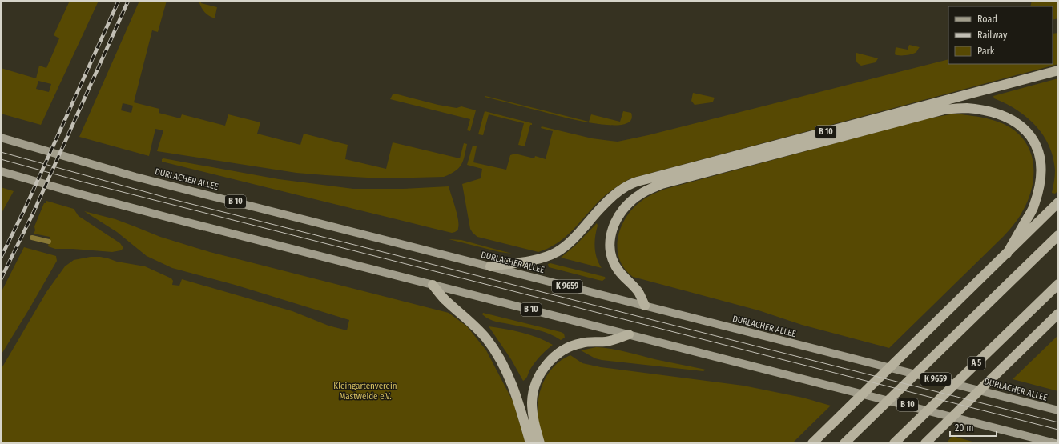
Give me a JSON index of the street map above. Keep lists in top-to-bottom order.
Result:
{
  "streets": {
    "highway": ["B 10", "A 5"],
    "main road": ["DURLACHER ALLEE", "K 9659"]
  },
  "crossings": [
    ["B 10", "DURLACHER ALLEE"]
  ],
  "parks": ["Kleingartenverein Mastweide e.V."],
  "legend": ["Road", "Railway", "Park"],
  "scale_bar": "20 m"
}
